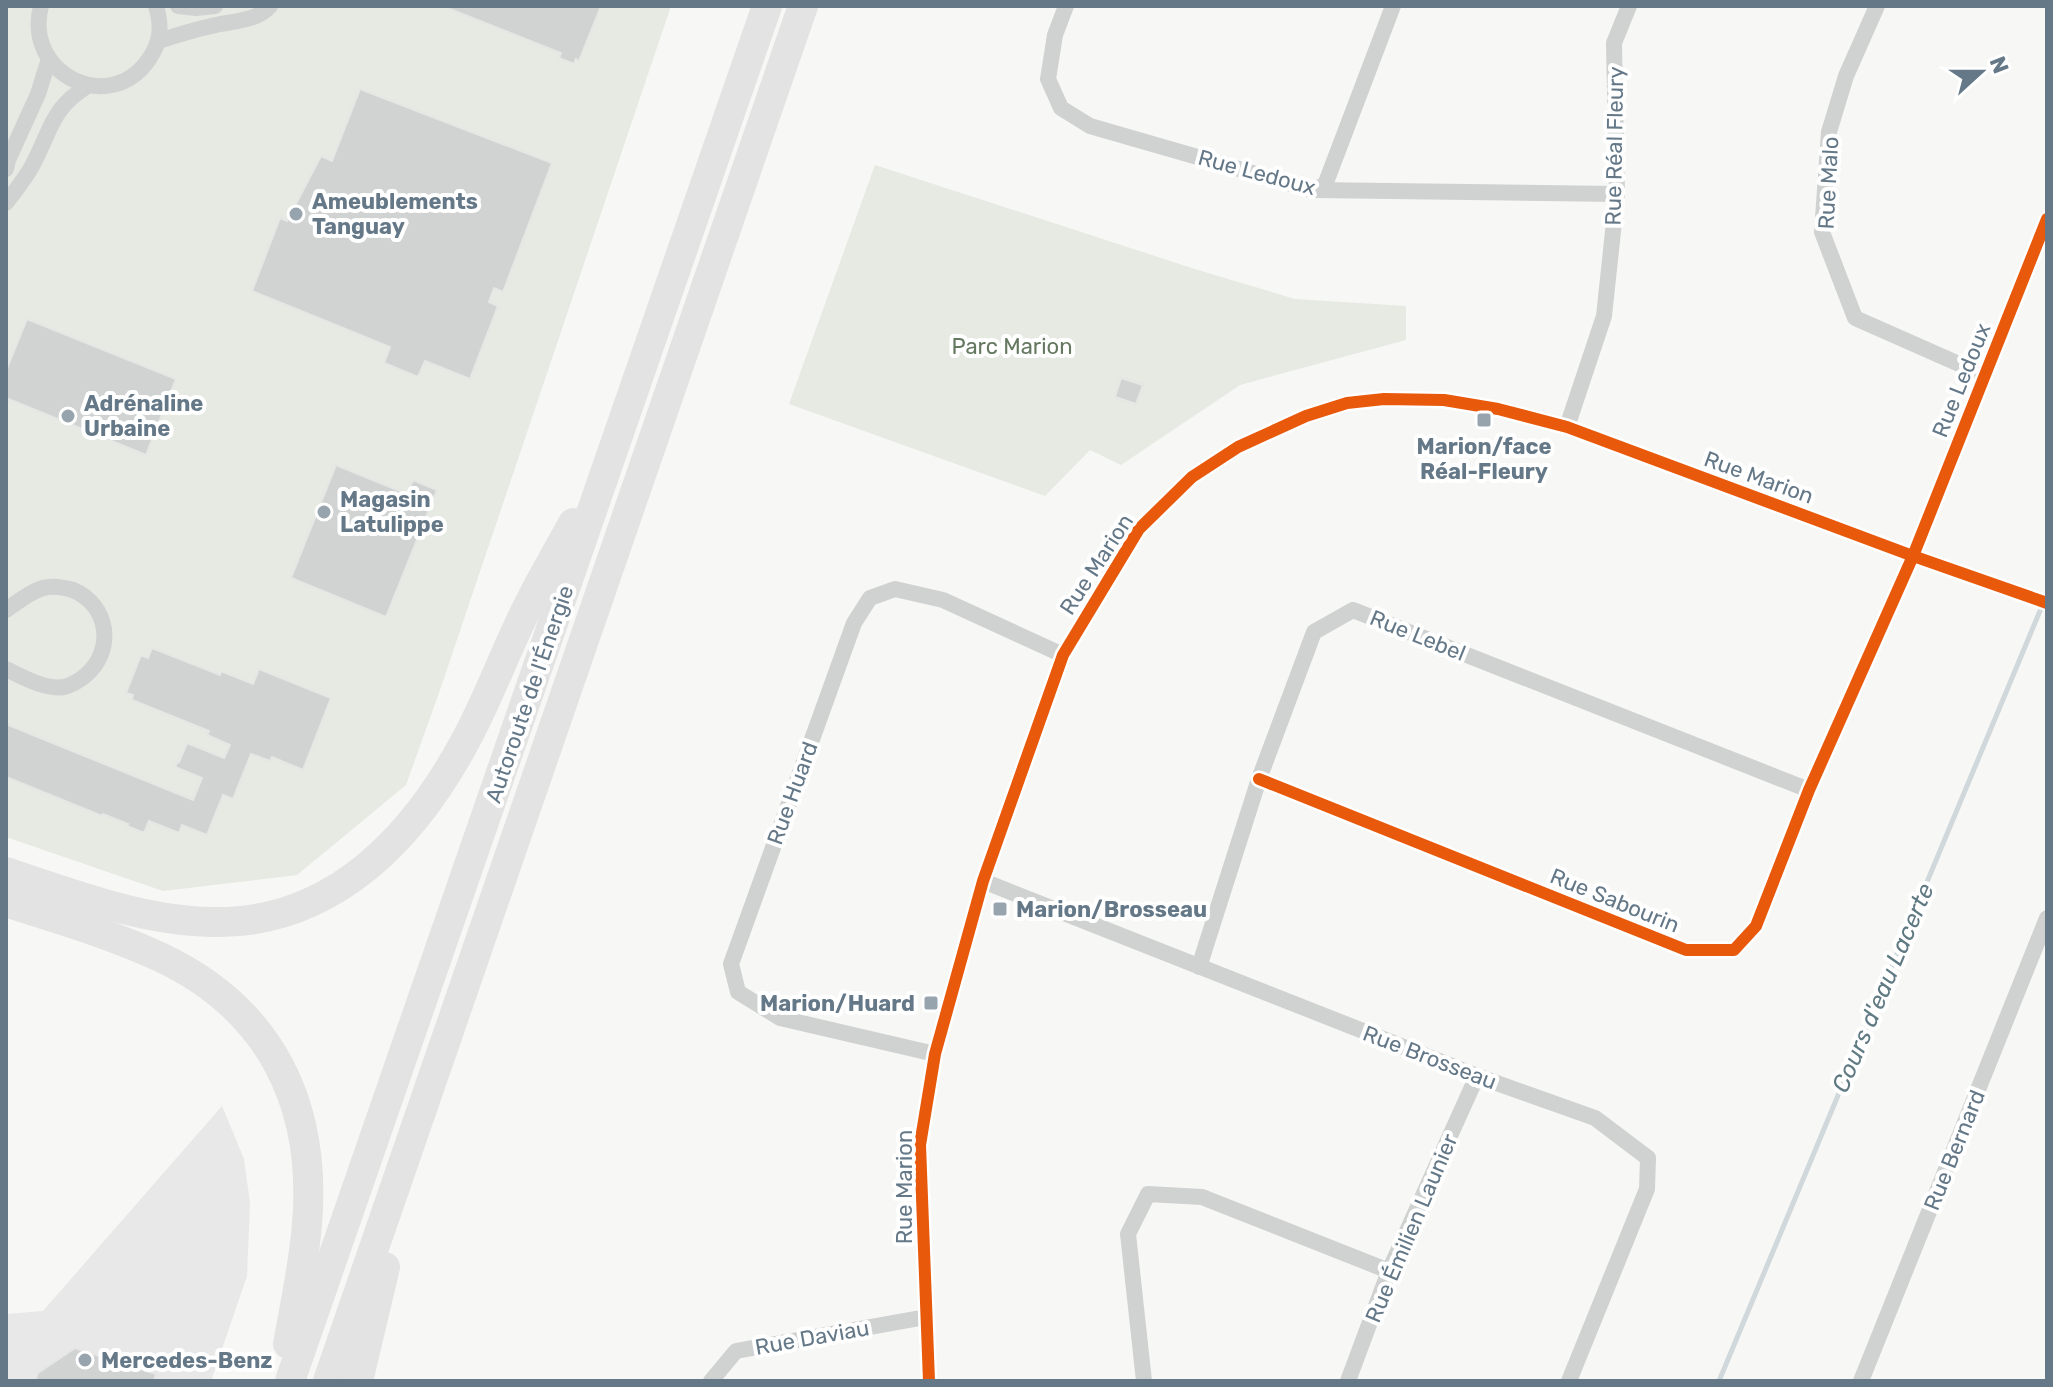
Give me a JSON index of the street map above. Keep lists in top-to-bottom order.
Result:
{
  "streets": {
    "highway": ["Autoroute de l'Énergie"],
    "street": [
      "Rue Réal Fleury",
      "Rue Ledoux",
      "Rue Malo",
      "Rue Marion",
      "Rue Lebel",
      "Rue Huard",
      "Rue Sabourin",
      "Rue Brosseau",
      "Rue Bernard",
      "Rue Émilien Launier",
      "Rue Daviau"
    ]
  },
  "crossings": [
    ["Rue Réal Fleury", "Rue Ledoux"],
    ["Rue Réal Fleury", "Rue Marion"],
    ["Rue Ledoux", "Rue Malo"],
    ["Rue Ledoux", "Rue Marion"],
    ["Rue Ledoux", "Rue Sabourin"],
    ["Rue Marion", "Rue Huard"],
    ["Rue Marion", "Rue Sabourin"],
    ["Rue Marion", "Rue Brosseau"],
    ["Rue Marion", "Rue Daviau"],
    ["Rue Lebel", "Rue Sabourin"],
    ["Rue Lebel", "Rue Brosseau"],
    ["Rue Brosseau", "Rue Émilien Launier"]
  ],
  "water": ["Cours d'eau Lacerte"],
  "parks": ["Parc Marion"],
  "places": {
    "other": [
      "Ameublements Tanguay",
      "Adrénaline Urbaine",
      "Magasin Latulippe",
      "Mercedes-Benz"
    ],
    "transit": ["Marion/face Réal-Fleury", "Marion/Brosseau", "Marion/Huard"]
  },
  "north": "right"
}
